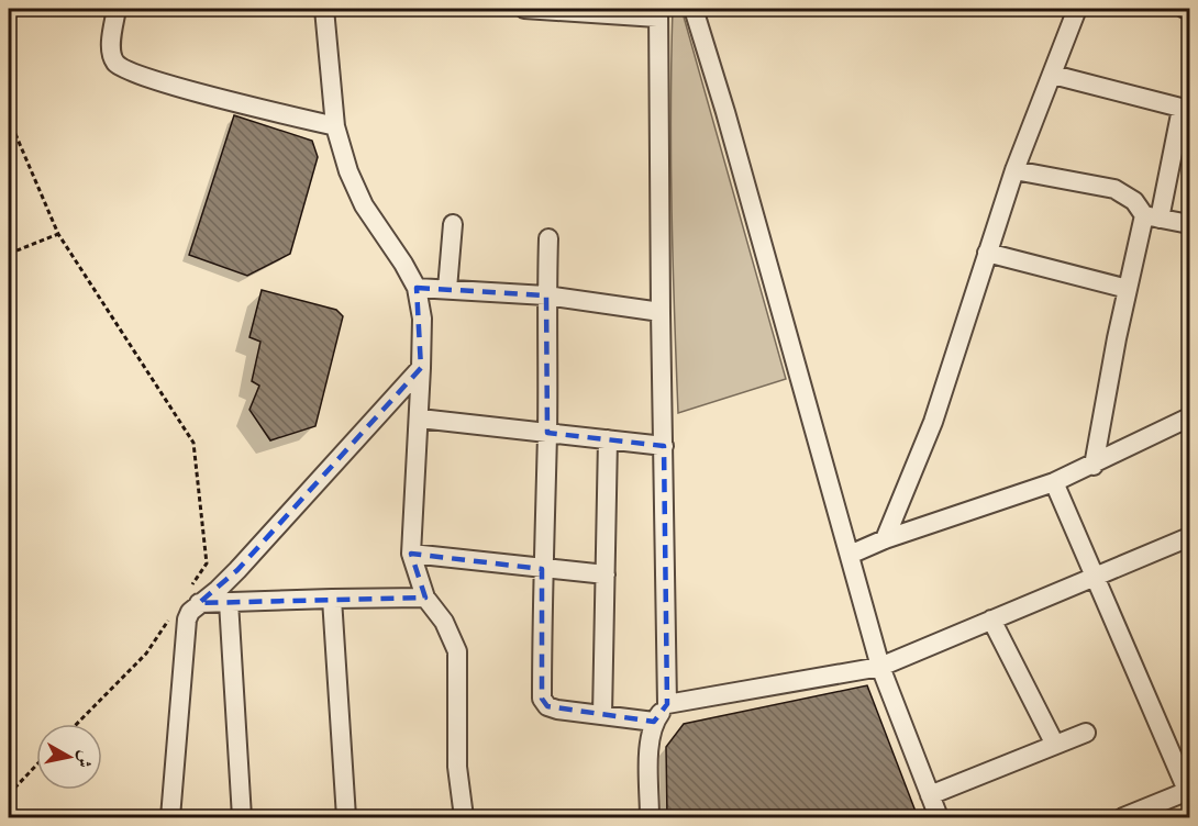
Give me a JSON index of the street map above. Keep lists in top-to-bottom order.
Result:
{
  "north": "right"
}
